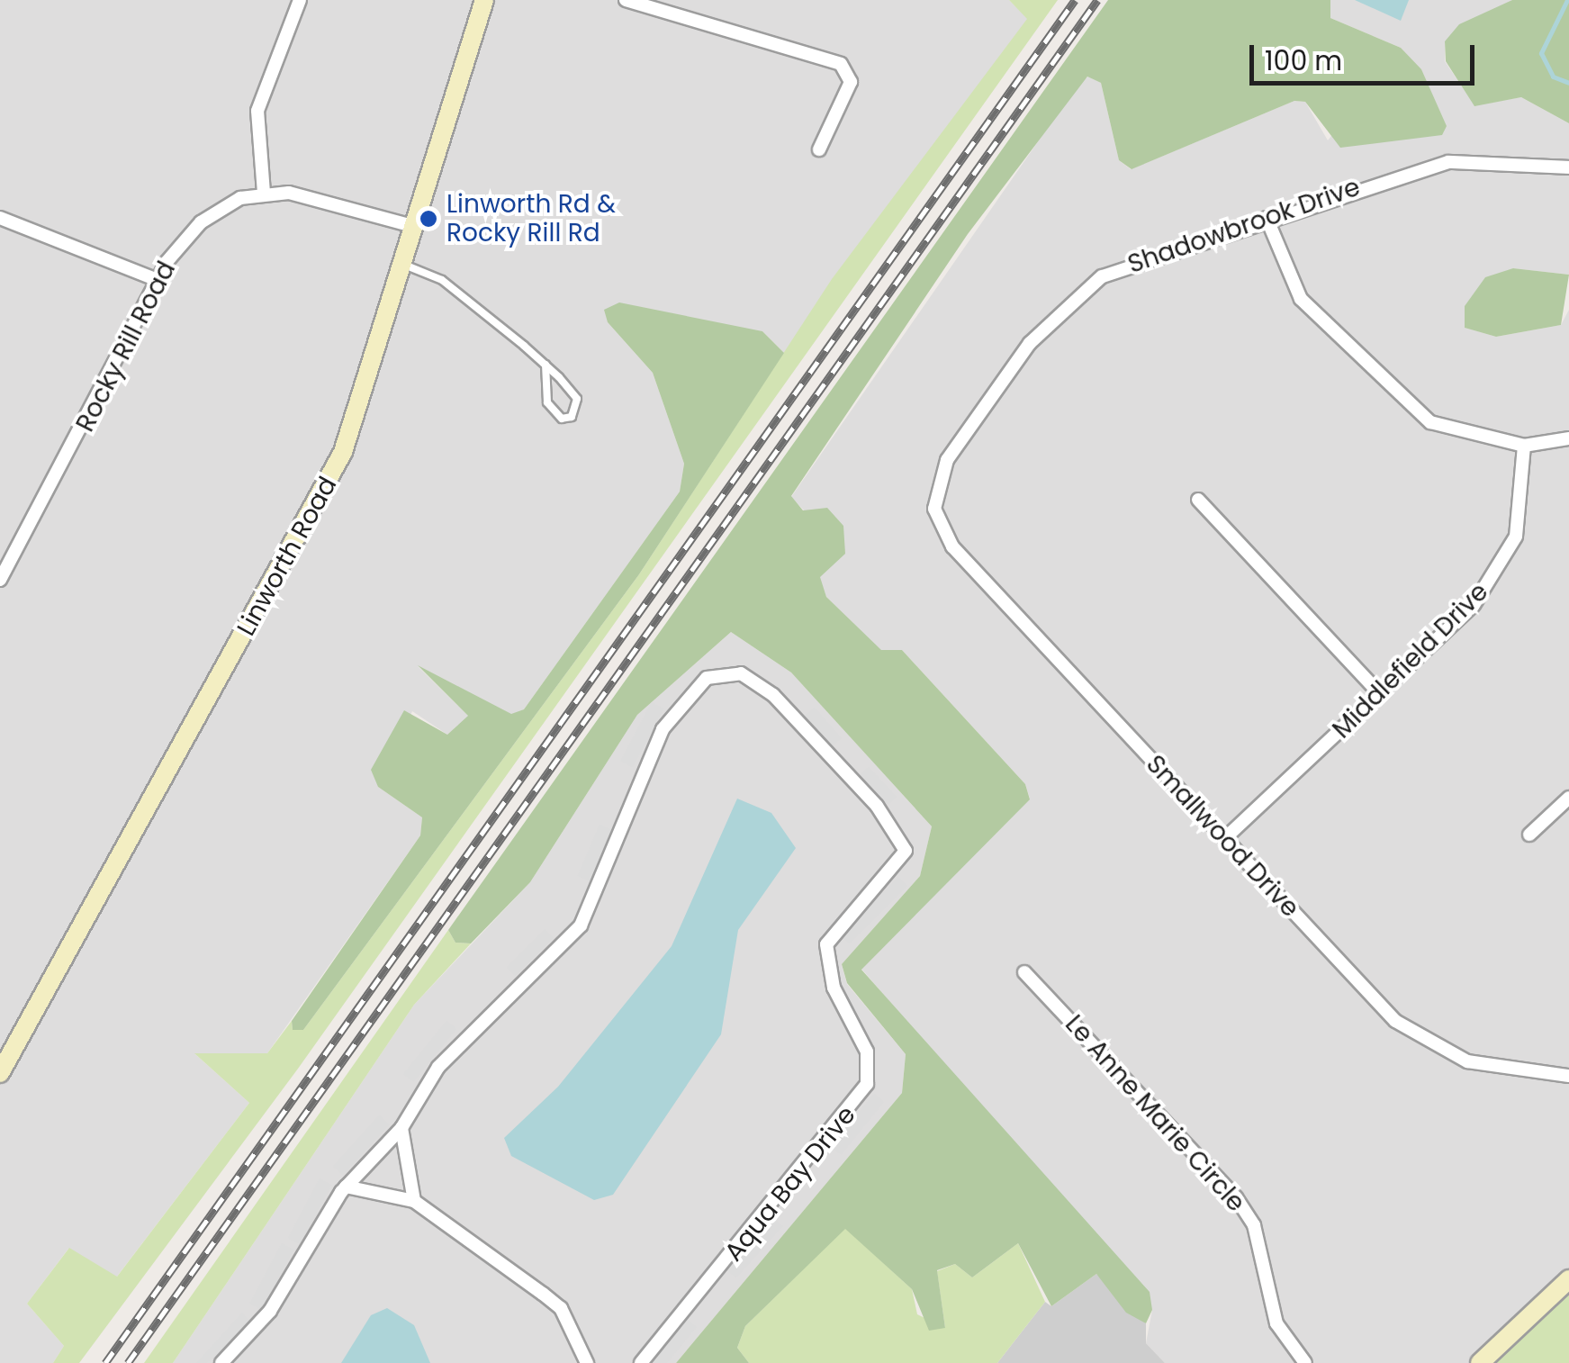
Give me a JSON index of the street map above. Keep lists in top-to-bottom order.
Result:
{
  "streets": {
    "main road": ["Linworth Road"],
    "street": [
      "Shadowbrook Drive",
      "Rocky Rill Road",
      "Middlefield Drive",
      "Smallwood Drive",
      "Le Anne Marie Circle",
      "Aqua Bay Drive"
    ]
  },
  "crossings": [
    ["Shadowbrook Drive", "Smallwood Drive"],
    ["Rocky Rill Road", "Linworth Road"],
    ["Middlefield Drive", "Smallwood Drive"]
  ],
  "places": ["Linworth Rd & Rocky Rill Rd"],
  "scale_bar": "100 m"
}
